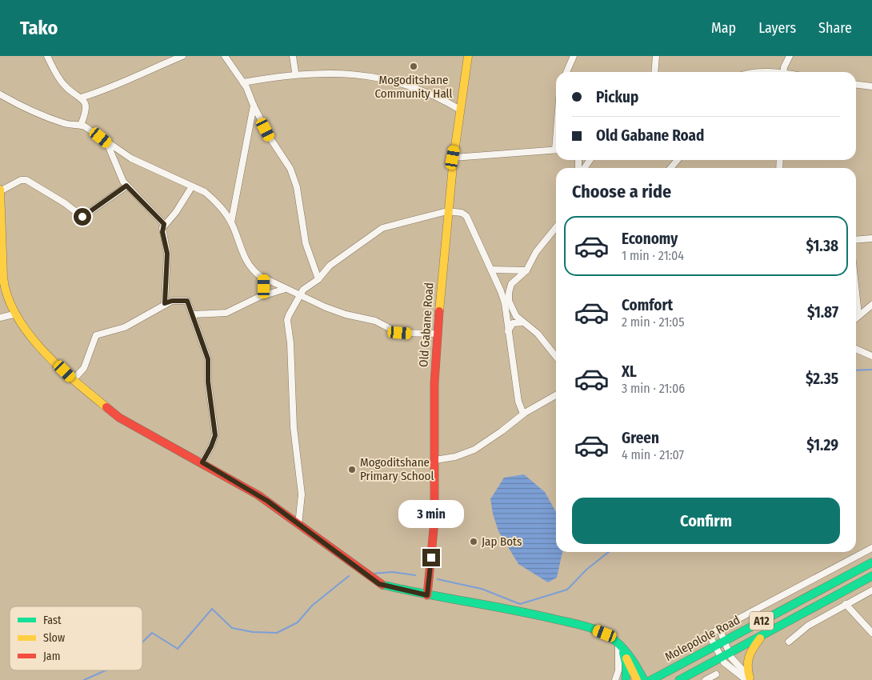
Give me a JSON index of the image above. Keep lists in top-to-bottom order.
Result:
{
  "streets": {
    "street": ["Old Gabane Road", "A12", "Molepolole Road"]
  },
  "places": ["Mogoditshane Community Hall", "Mogoditshane Primary School", "Jap Bots"],
  "legend": ["Fast", "Slow", "Jam"],
  "page": {
    "header": "Tako",
    "nav": ["Map", "Layers", "Share"],
    "banner": ["Pickup", "Old Gabane Road"],
    "heading": "Choose a ride",
    "list": [
      {
        "name": "Economy",
        "note": "1 min · 21:04",
        "value": "$1.38"
      },
      {
        "name": "Comfort",
        "note": "2 min · 21:05",
        "value": "$1.87"
      },
      {
        "name": "XL",
        "note": "3 min · 21:06",
        "value": "$2.35"
      },
      {
        "name": "Green",
        "note": "4 min · 21:07",
        "value": "$1.29"
      }
    ],
    "buttons": "Confirm",
    "bubble": "3 min"
  }
}
